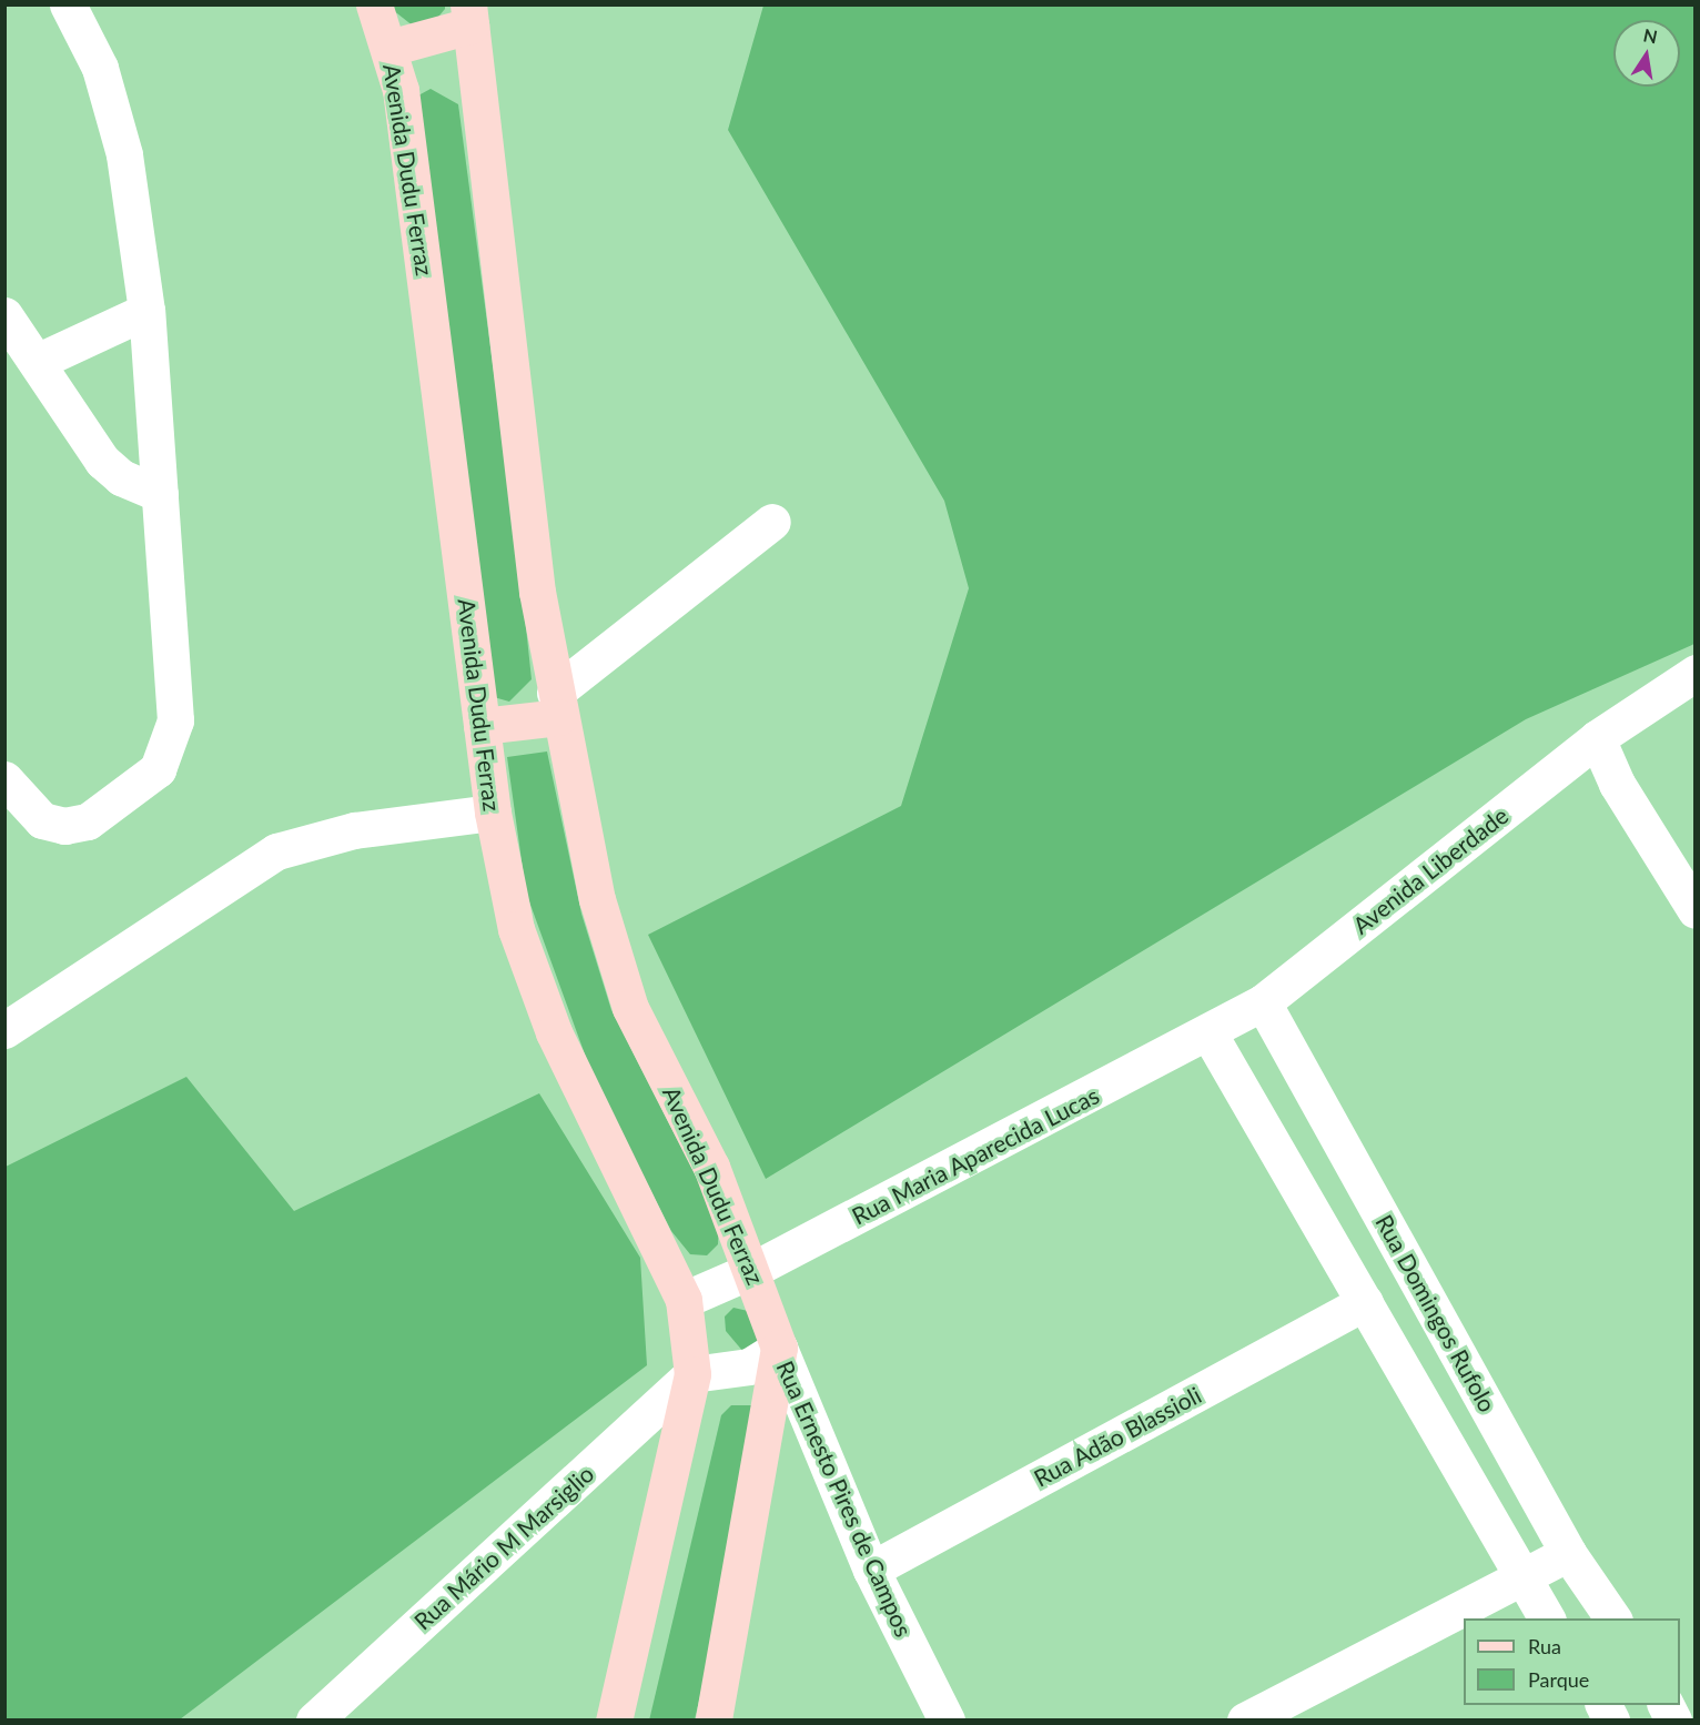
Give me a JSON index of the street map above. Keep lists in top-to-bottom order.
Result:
{
  "streets": {
    "main road": ["Avenida Dudu Ferraz"],
    "street": [
      "Avenida Liberdade",
      "Rua Maria Aparecida Lucas",
      "Rua Domingos Rufolo",
      "Rua Adão Blassioli",
      "Rua Ernesto Pires de Campos",
      "Rua Mário M Marsiglio"
    ]
  },
  "crossings": [
    ["Avenida Dudu Ferraz", "Rua Maria Aparecida Lucas"],
    ["Avenida Dudu Ferraz", "Rua Ernesto Pires de Campos"],
    ["Avenida Dudu Ferraz", "Rua Mário M Marsiglio"],
    ["Avenida Liberdade", "Rua Maria Aparecida Lucas"],
    ["Avenida Liberdade", "Rua Domingos Rufolo"],
    ["Rua Maria Aparecida Lucas", "Rua Domingos Rufolo"],
    ["Rua Adão Blassioli", "Rua Ernesto Pires de Campos"]
  ],
  "legend": ["Rua", "Parque"],
  "north": "top"
}
